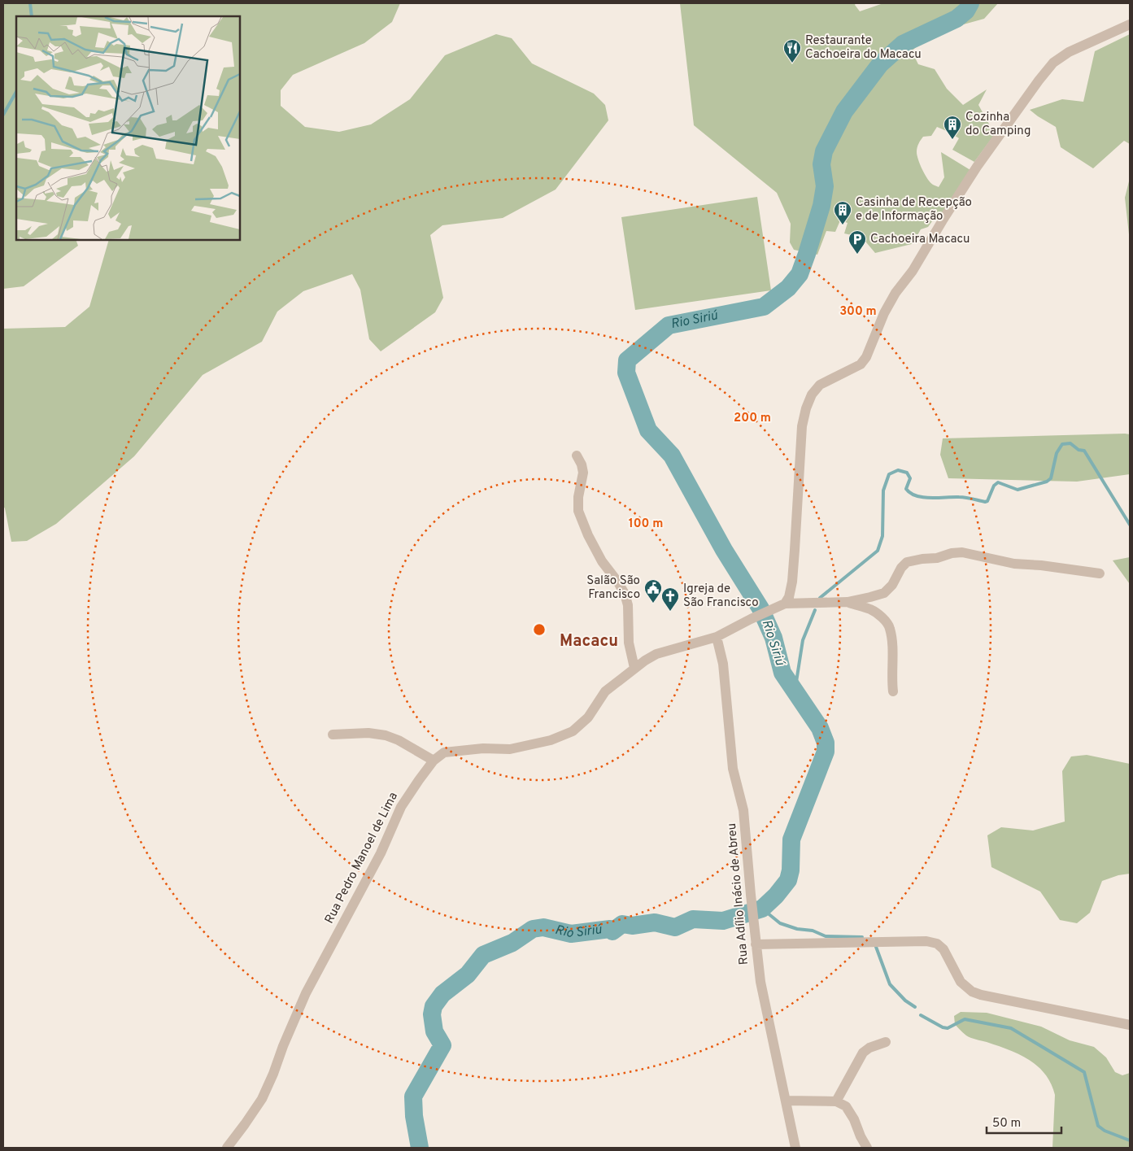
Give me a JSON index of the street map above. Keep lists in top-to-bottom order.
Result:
{
  "streets": {
    "street": ["Rua Pedro Manoel de Lima", "Rua Adílio Inácio de Abreu"]
  },
  "crossings": [
    ["Rua Pedro Manoel de Lima", "Rua Adílio Inácio de Abreu"]
  ],
  "districts": ["Macacu"],
  "water": ["Rio Siriú"],
  "places": {
    "restaurant": ["Restaurante Cachoeira do Macacu"],
    "building": ["Cozinha do Camping", "Casinha de Recepção e de Informação"],
    "parking": ["Cachoeira Macacu"],
    "public building": ["Salão São Francisco"],
    "church": ["Igreja de São Francisco"]
  },
  "scale_bar": "50 m",
  "rings": ["300 m", "200 m", "100 m"]
}
